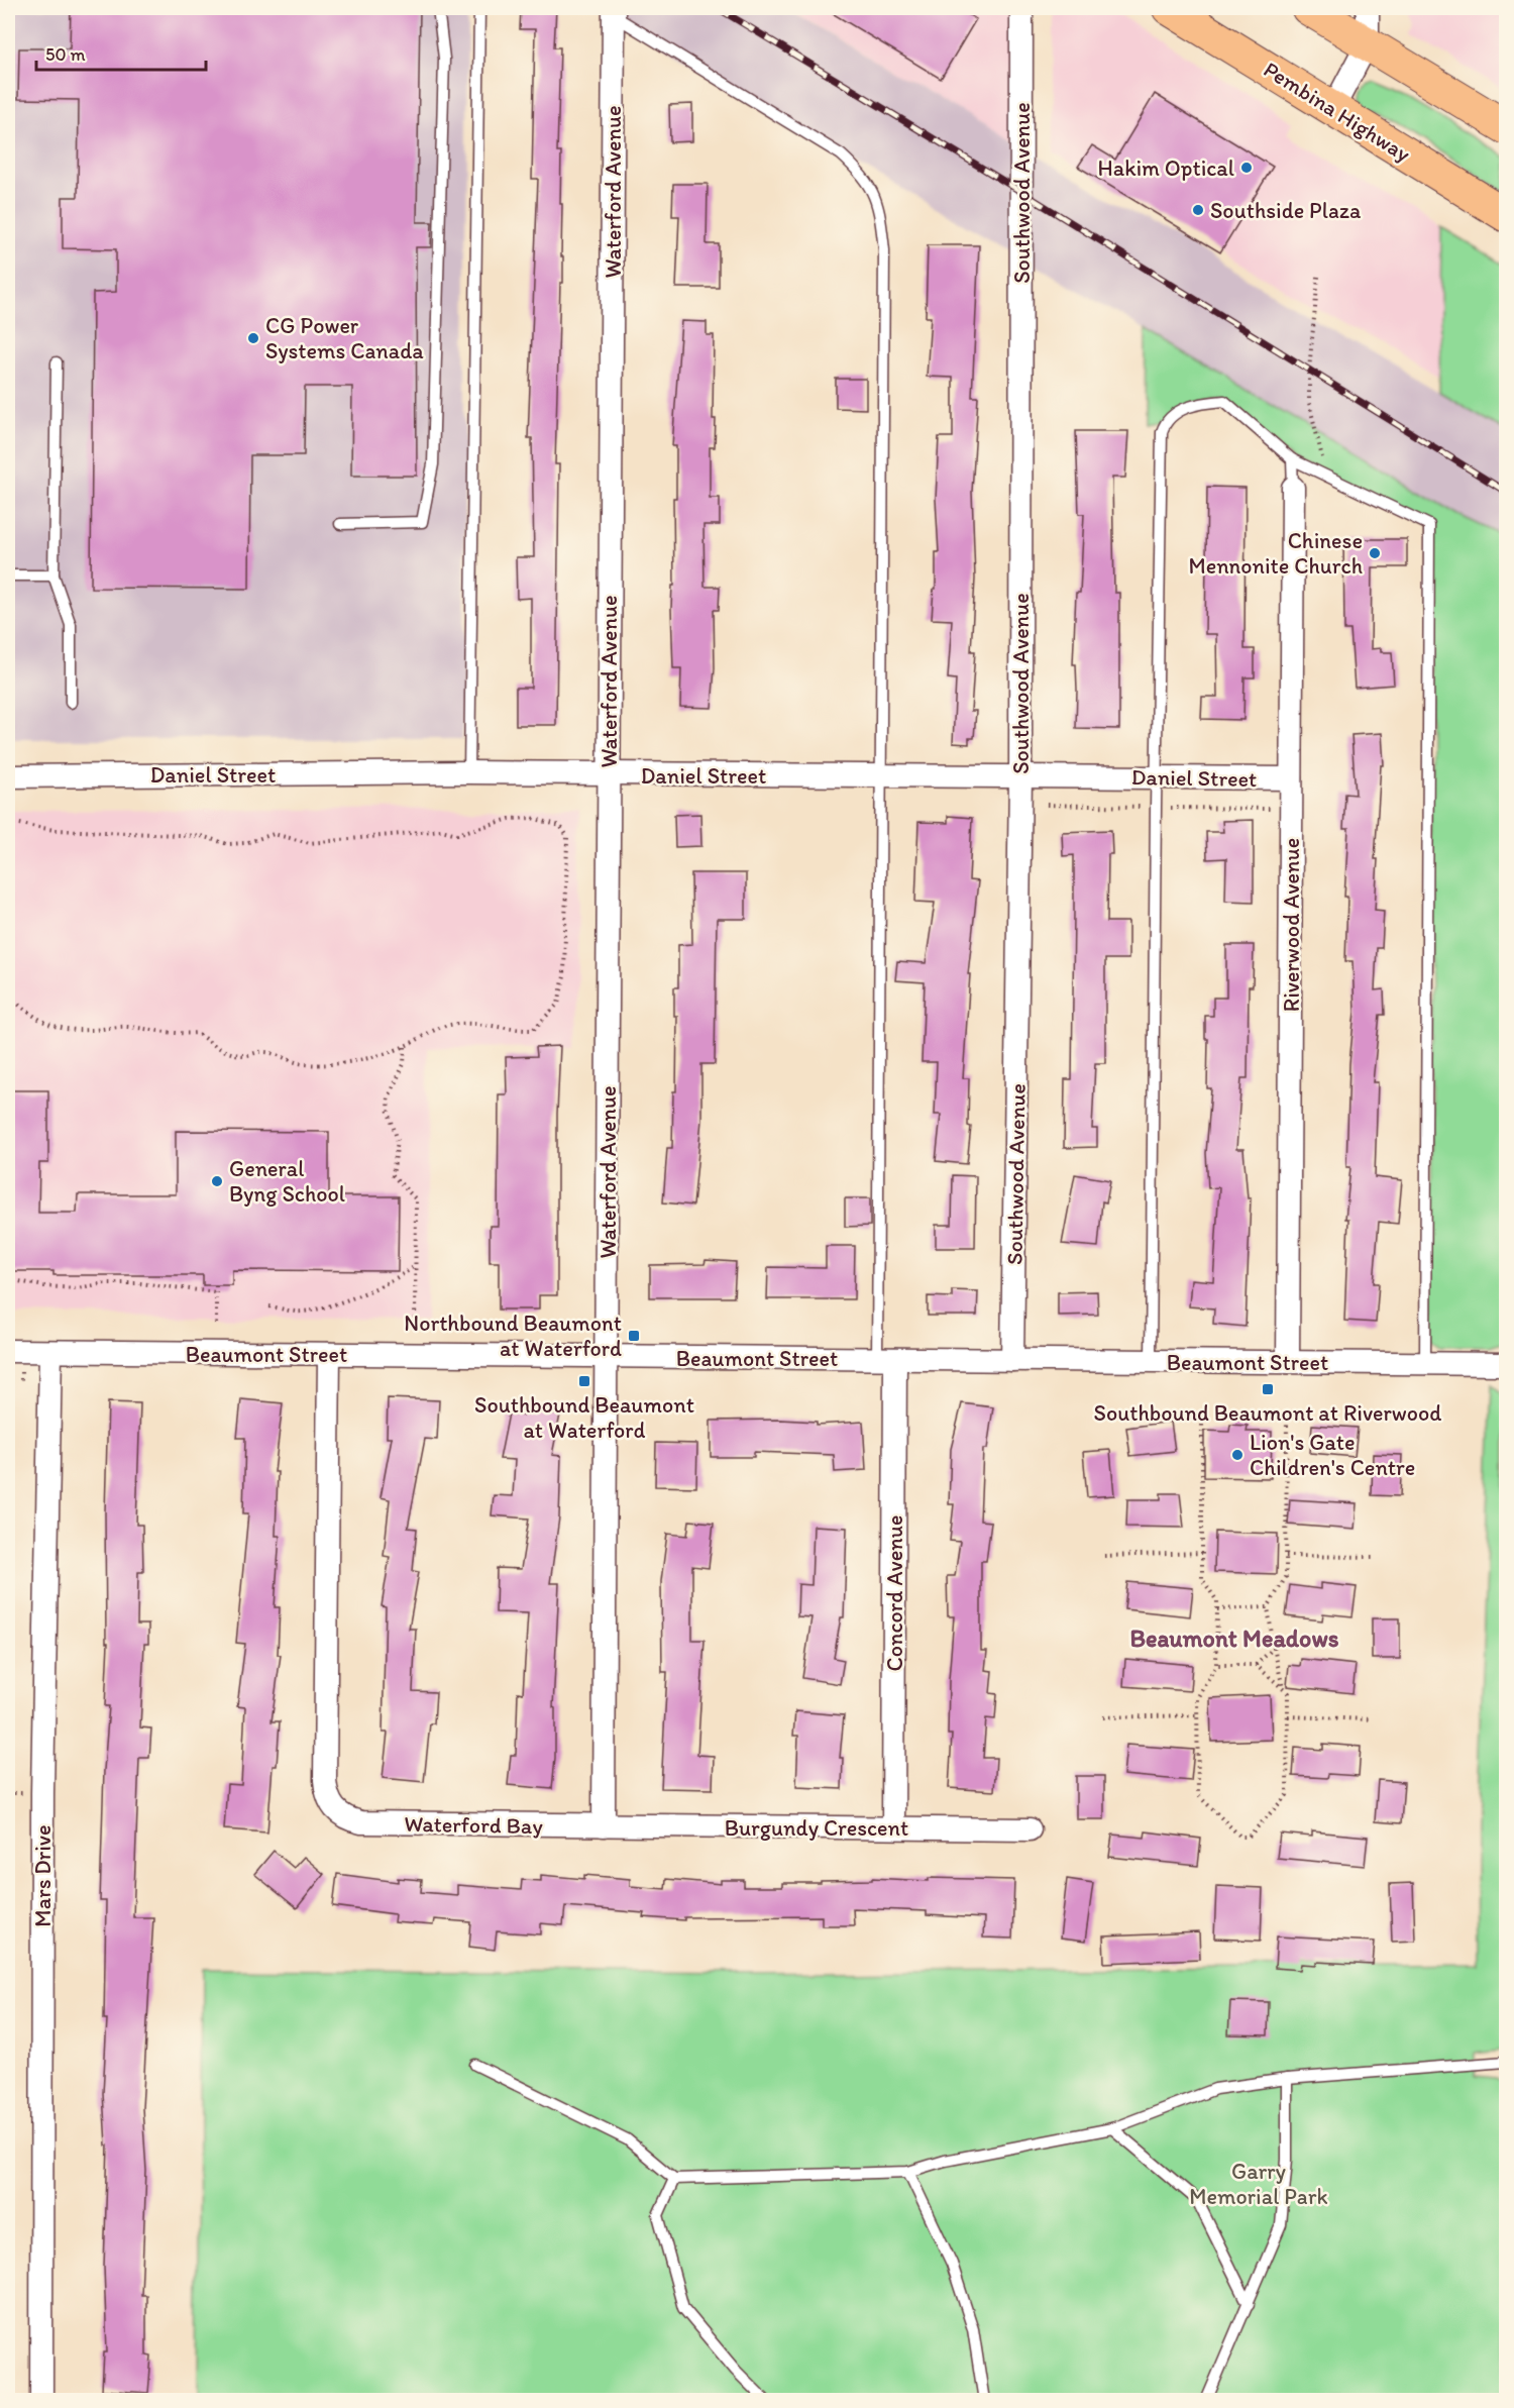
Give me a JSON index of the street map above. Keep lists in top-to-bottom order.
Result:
{
  "streets": {
    "main road": ["Pembina Highway"],
    "street": [
      "Waterford Avenue",
      "Southwood Avenue",
      "Daniel Street",
      "Riverwood Avenue",
      "Beaumont Street",
      "Concord Avenue",
      "Waterford Bay",
      "Burgundy Crescent",
      "Mars Drive"
    ]
  },
  "crossings": [
    ["Waterford Avenue", "Daniel Street"],
    ["Waterford Avenue", "Beaumont Street"],
    ["Southwood Avenue", "Daniel Street"],
    ["Southwood Avenue", "Beaumont Street"],
    ["Daniel Street", "Riverwood Avenue"],
    ["Riverwood Avenue", "Beaumont Street"],
    ["Beaumont Street", "Concord Avenue"],
    ["Beaumont Street", "Waterford Bay"],
    ["Beaumont Street", "Mars Drive"],
    ["Concord Avenue", "Burgundy Crescent"],
    ["Waterford Bay", "Burgundy Crescent"]
  ],
  "districts": ["Beaumont Meadows"],
  "parks": ["Garry Memorial Park"],
  "places": {
    "other": [
      "Hakim Optical",
      "Southside Plaza",
      "CG Power Systems Canada",
      "Chinese Mennonite Church",
      "General Byng School",
      "Lion's Gate Children's Centre"
    ],
    "transit": ["Northbound Beaumont at Waterford", "Southbound Beaumont at Waterford", "Southbound Beaumont at Riverwood"]
  },
  "scale_bar": "50 m"
}
